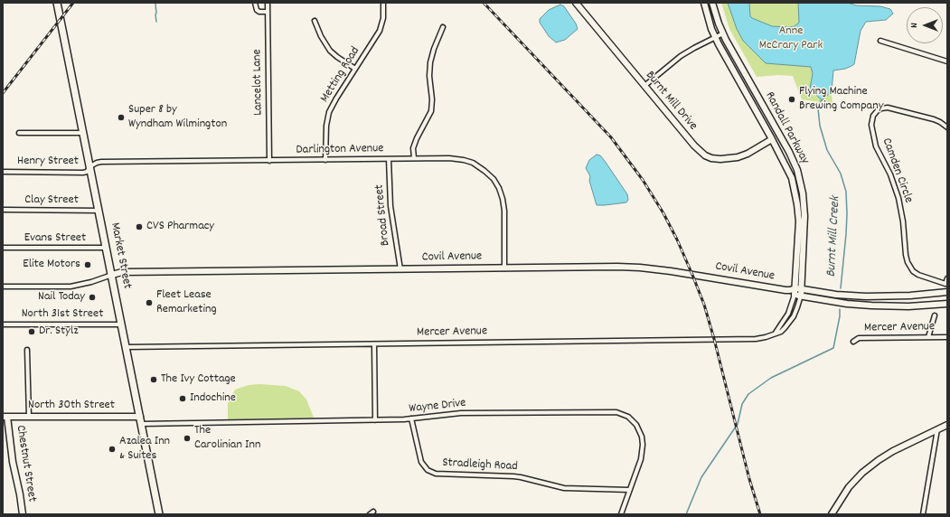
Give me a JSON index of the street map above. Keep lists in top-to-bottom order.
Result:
{
  "streets": {
    "main road": [
      "Burnt Mill Drive",
      "Randall Parkway",
      "Market Street",
      "Covil Avenue",
      "North 30th Street",
      "Chestnut Street"
    ],
    "street": [
      "Metting Road",
      "Lancelot Lane",
      "Darlington Avenue",
      "Henry Street",
      "Camden Circle",
      "Clay Street",
      "Broad Street",
      "Evans Street",
      "North 31st Street",
      "Mercer Avenue",
      "Wayne Drive",
      "Stradleigh Road"
    ]
  },
  "crossings": [
    ["Metting Road", "Darlington Avenue"],
    ["Lancelot Lane", "Darlington Avenue"],
    ["Burnt Mill Drive", "Randall Parkway"],
    ["Randall Parkway", "Covil Avenue"],
    ["Randall Parkway", "Mercer Avenue"],
    ["Darlington Avenue", "Henry Street"],
    ["Darlington Avenue", "Broad Street"],
    ["Darlington Avenue", "Market Street"],
    ["Darlington Avenue", "Covil Avenue"],
    ["Henry Street", "Market Street"],
    ["Clay Street", "Market Street"],
    ["Broad Street", "Covil Avenue"],
    ["Evans Street", "Market Street"],
    ["Market Street", "Covil Avenue"],
    ["Market Street", "North 31st Street"],
    ["Market Street", "Mercer Avenue"],
    ["Market Street", "North 30th Street"],
    ["Market Street", "Wayne Drive"],
    ["Covil Avenue", "Mercer Avenue"],
    ["North 30th Street", "Chestnut Street"],
    ["Wayne Drive", "Stradleigh Road"]
  ],
  "water": ["Burnt Mill Creek"],
  "parks": ["Anne McCrary Park"],
  "places": [
    "Flying Machine Brewing Company",
    "Super 8 by Wyndham Wilmington",
    "CVS Pharmacy",
    "Elite Motors",
    "Nail Today",
    "Fleet Lease Remarketing",
    "Dr. Stylz",
    "The Ivy Cottage",
    "Indochine",
    "The Carolinian Inn",
    "Azalea Inn & Suites"
  ],
  "north": "left"
}
